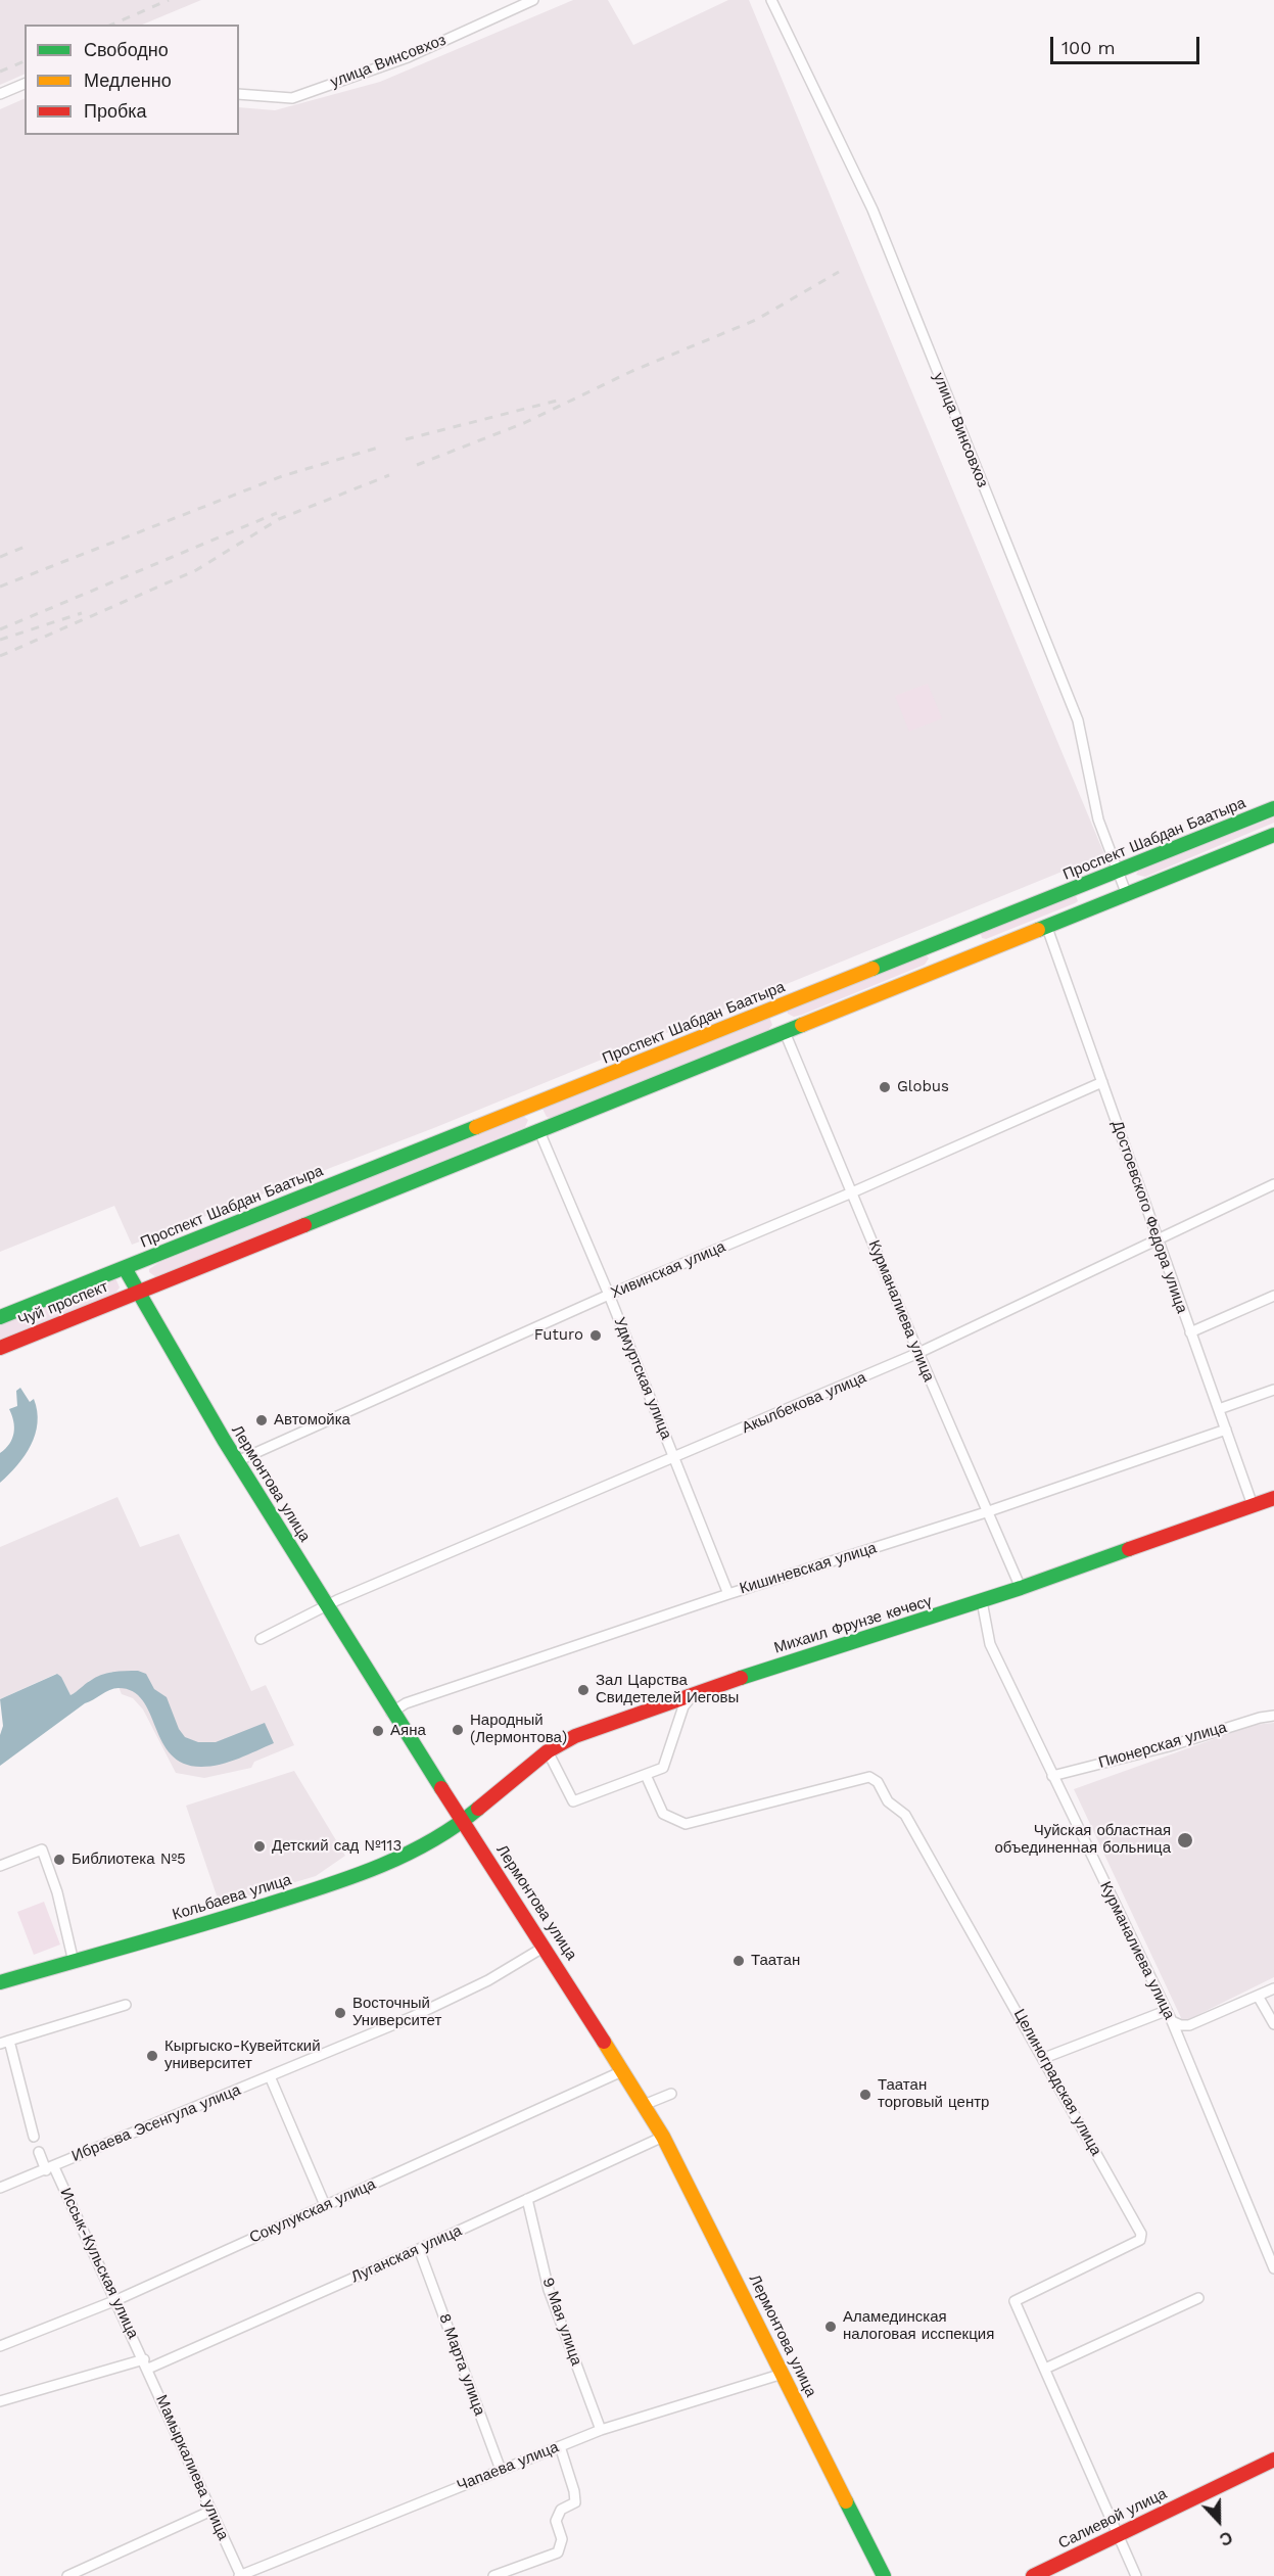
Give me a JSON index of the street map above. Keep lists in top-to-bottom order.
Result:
{
  "streets": {
    "main road": [
      "Проспект Шабдан Баатыра",
      "Чуй проспект",
      "Лермонтова улица",
      "Михаил Фрунзе көчөсү",
      "Кольбаева улица",
      "Салиевой улица"
    ],
    "street": [
      "улица Винсовхоз",
      "Достоевского Федора улица",
      "Хивинская улица",
      "Курманалиева улица",
      "Удмуртская улица",
      "Акылбекова улица",
      "Кишиневская улица",
      "Пионерская улица",
      "Целиноградская улица",
      "Ибраева Эсенгула улица",
      "Сокулукская улица",
      "Луганская улица",
      "Иссык-Кульская улица",
      "9 Мая улица",
      "8 Марта улица",
      "Чапаева улица",
      "Мамыркалиева улица"
    ]
  },
  "crossings": [
    ["улица Винсовхоз", "Проспект Шабдан Баатыра"],
    ["Проспект Шабдан Баатыра", "Чуй проспект"],
    ["Проспект Шабдан Баатыра", "Лермонтова улица"],
    ["Достоевского Федора улица", "Хивинская улица"],
    ["Достоевского Федора улица", "Акылбекова улица"],
    ["Достоевского Федора улица", "Кишиневская улица"],
    ["Достоевского Федора улица", "Михаил Фрунзе көчөсү"],
    ["Хивинская улица", "Курманалиева улица"],
    ["Хивинская улица", "Удмуртская улица"],
    ["Хивинская улица", "Лермонтова улица"],
    ["Чуй проспект", "Лермонтова улица"],
    ["Курманалиева улица", "Акылбекова улица"],
    ["Курманалиева улица", "Кишиневская улица"],
    ["Курманалиева улица", "Михаил Фрунзе көчөсү"],
    ["Курманалиева улица", "Пионерская улица"],
    ["Удмуртская улица", "Акылбекова улица"],
    ["Удмуртская улица", "Кишиневская улица"],
    ["Акылбекова улица", "Лермонтова улица"],
    ["Лермонтова улица", "Кишиневская улица"],
    ["Лермонтова улица", "Михаил Фрунзе көчөсү"],
    ["Лермонтова улица", "Кольбаева улица"],
    ["Лермонтова улица", "Ибраева Эсенгула улица"],
    ["Лермонтова улица", "Сокулукская улица"],
    ["Лермонтова улица", "Луганская улица"],
    ["Лермонтова улица", "Чапаева улица"],
    ["Михаил Фрунзе көчөсү", "Кольбаева улица"],
    ["Целиноградская улица", "Салиевой улица"],
    ["Ибраева Эсенгула улица", "Иссык-Кульская улица"],
    ["Сокулукская улица", "Иссык-Кульская улица"],
    ["Луганская улица", "Иссык-Кульская улица"],
    ["Луганская улица", "9 Мая улица"],
    ["Луганская улица", "8 Марта улица"],
    ["Луганская улица", "Мамыркалиева улица"],
    ["Иссык-Кульская улица", "Мамыркалиева улица"],
    ["9 Мая улица", "Чапаева улица"],
    ["8 Марта улица", "Чапаева улица"],
    ["Чапаева улица", "Мамыркалиева улица"]
  ],
  "places": [
    "Globus",
    "Futuro",
    "Автомойка",
    "Зал Царства Свидетелей Иеговы",
    "Народный (Лермонтова)",
    "Аяна",
    "Чуйская областная объединенная больница",
    "Детский сад №113",
    "Библиотека №5",
    "Таатан",
    "Восточный Университет",
    "Кыргыско-Кувейтский университет",
    "Таатан торговый центр",
    "Аламединская налоговая исспекция"
  ],
  "legend": ["Свободно", "Медленно", "Пробка"],
  "scale_bar": "100 m",
  "north": "bottom"
}
